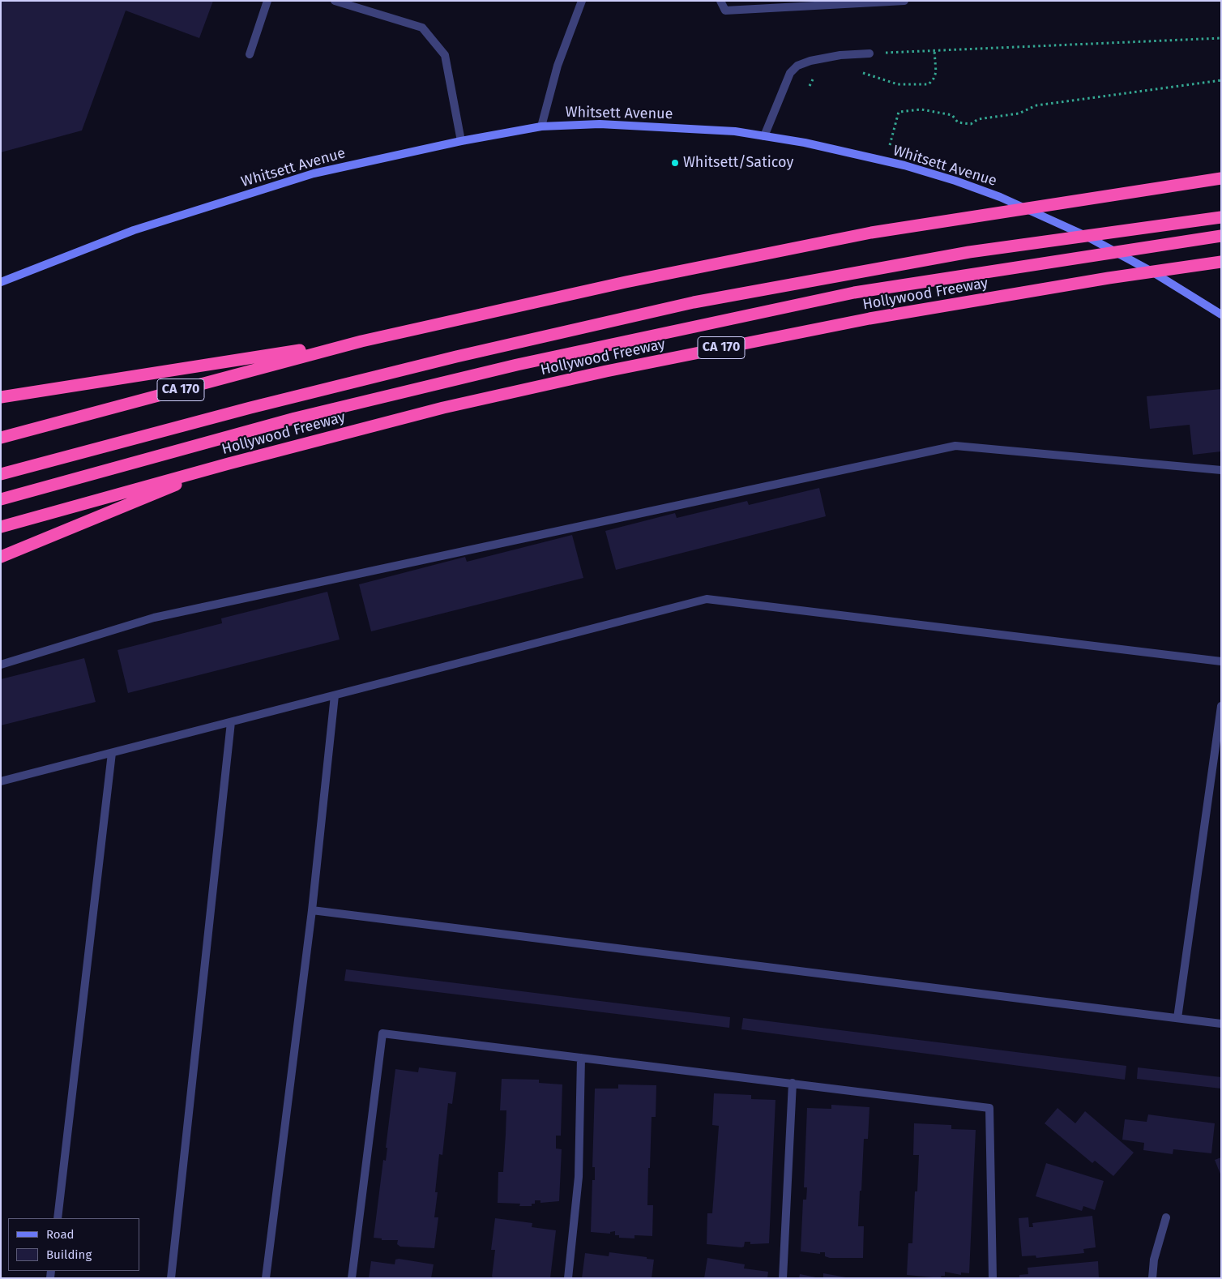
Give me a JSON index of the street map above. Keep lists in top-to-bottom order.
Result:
{
  "streets": {
    "highway": ["Hollywood Freeway", "CA 170"],
    "main road": ["Whitsett Avenue"]
  },
  "places": ["Whitsett/Saticoy"],
  "legend": ["Road", "Building"]
}
